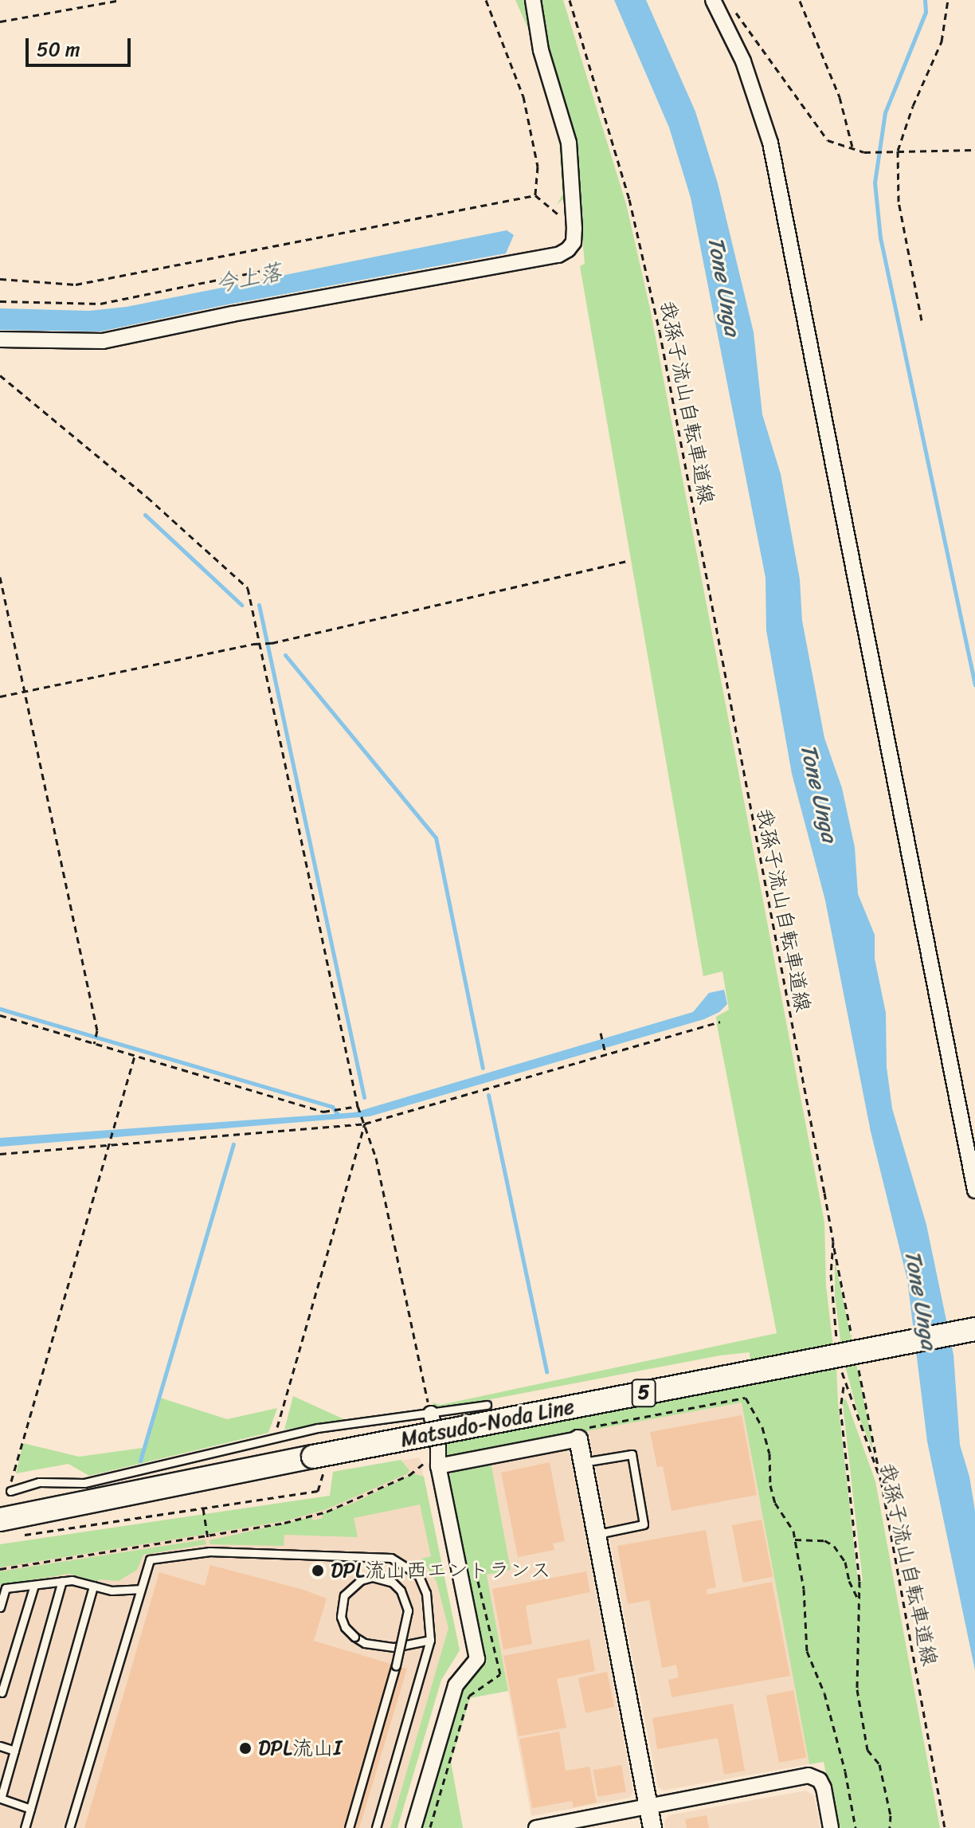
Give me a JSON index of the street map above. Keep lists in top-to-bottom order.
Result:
{
  "streets": {
    "main road": ["5", "Matsudo-Noda Line"],
    "path": ["我孫子流山自転車道線"]
  },
  "water": ["今上落", "Tone Unga"],
  "places": ["DPL流山西エントランス", "DPL流山I"],
  "scale_bar": "50 m"
}
